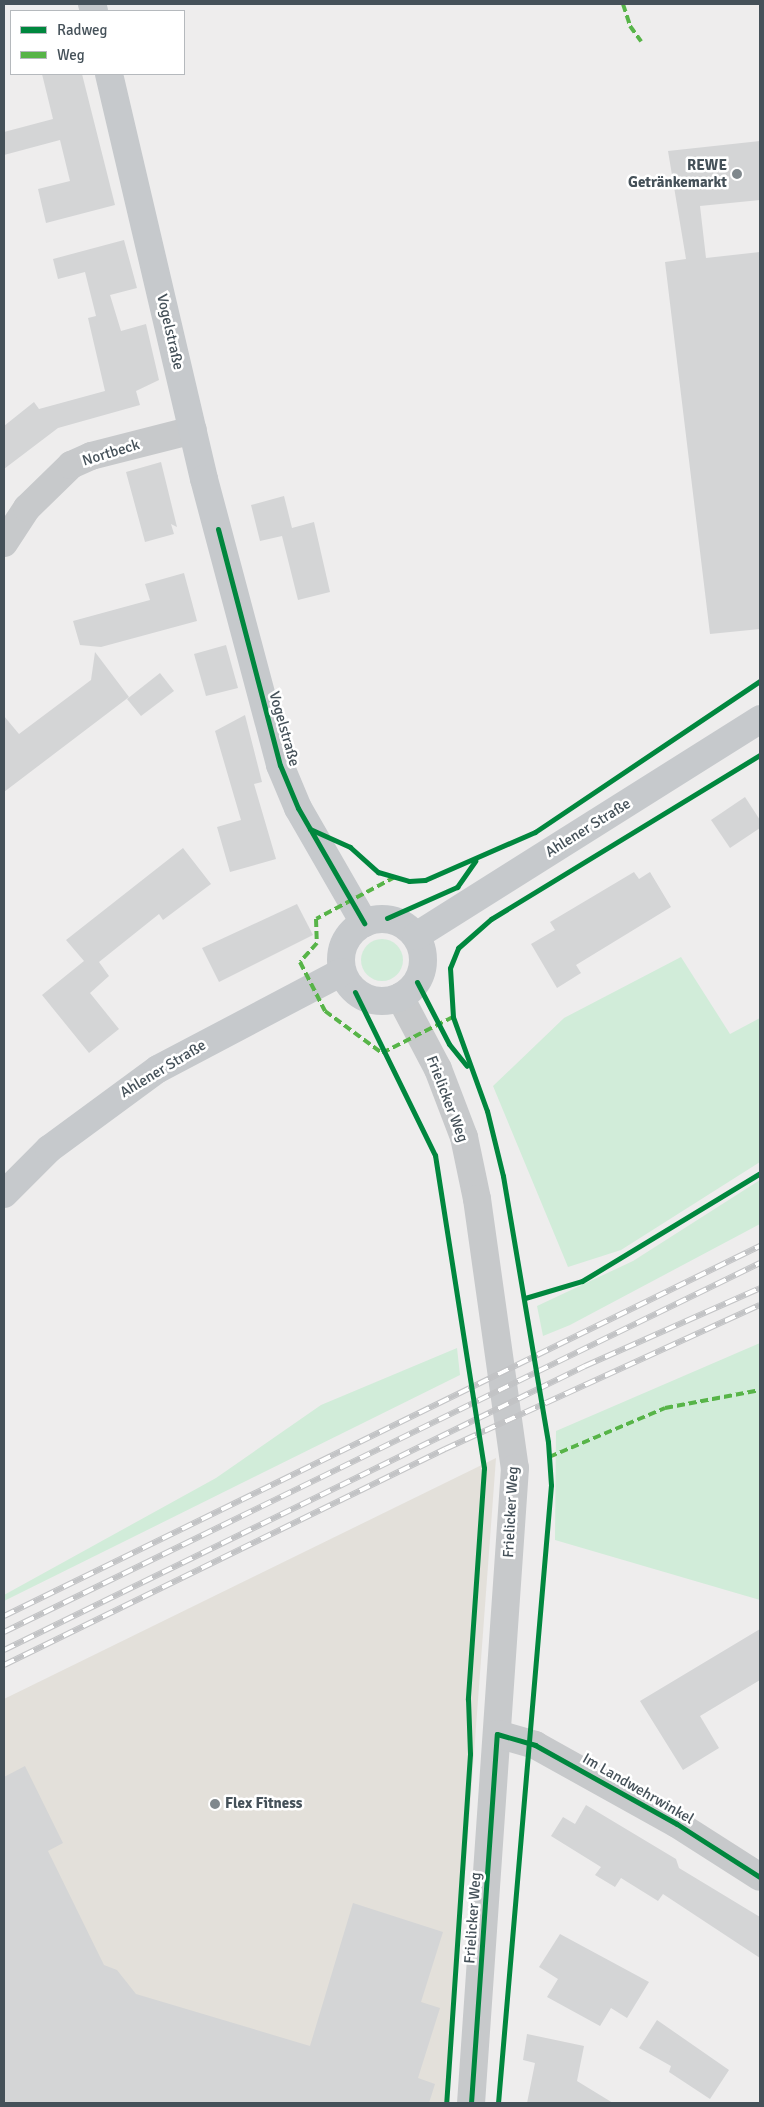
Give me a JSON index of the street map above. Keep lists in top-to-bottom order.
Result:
{
  "streets": {
    "main road": ["Vogelstraße", "Ahlener Straße"],
    "street": ["Nortbeck", "Frielicker Weg", "Im Landwehrwinkel"]
  },
  "crossings": [
    ["Vogelstraße", "Nortbeck"],
    ["Vogelstraße", "Ahlener Straße"],
    ["Vogelstraße", "Frielicker Weg"],
    ["Ahlener Straße", "Frielicker Weg"],
    ["Frielicker Weg", "Im Landwehrwinkel"]
  ],
  "places": ["REWE Getränkemarkt", "Flex Fitness"],
  "legend": ["Radweg", "Weg"]
}
